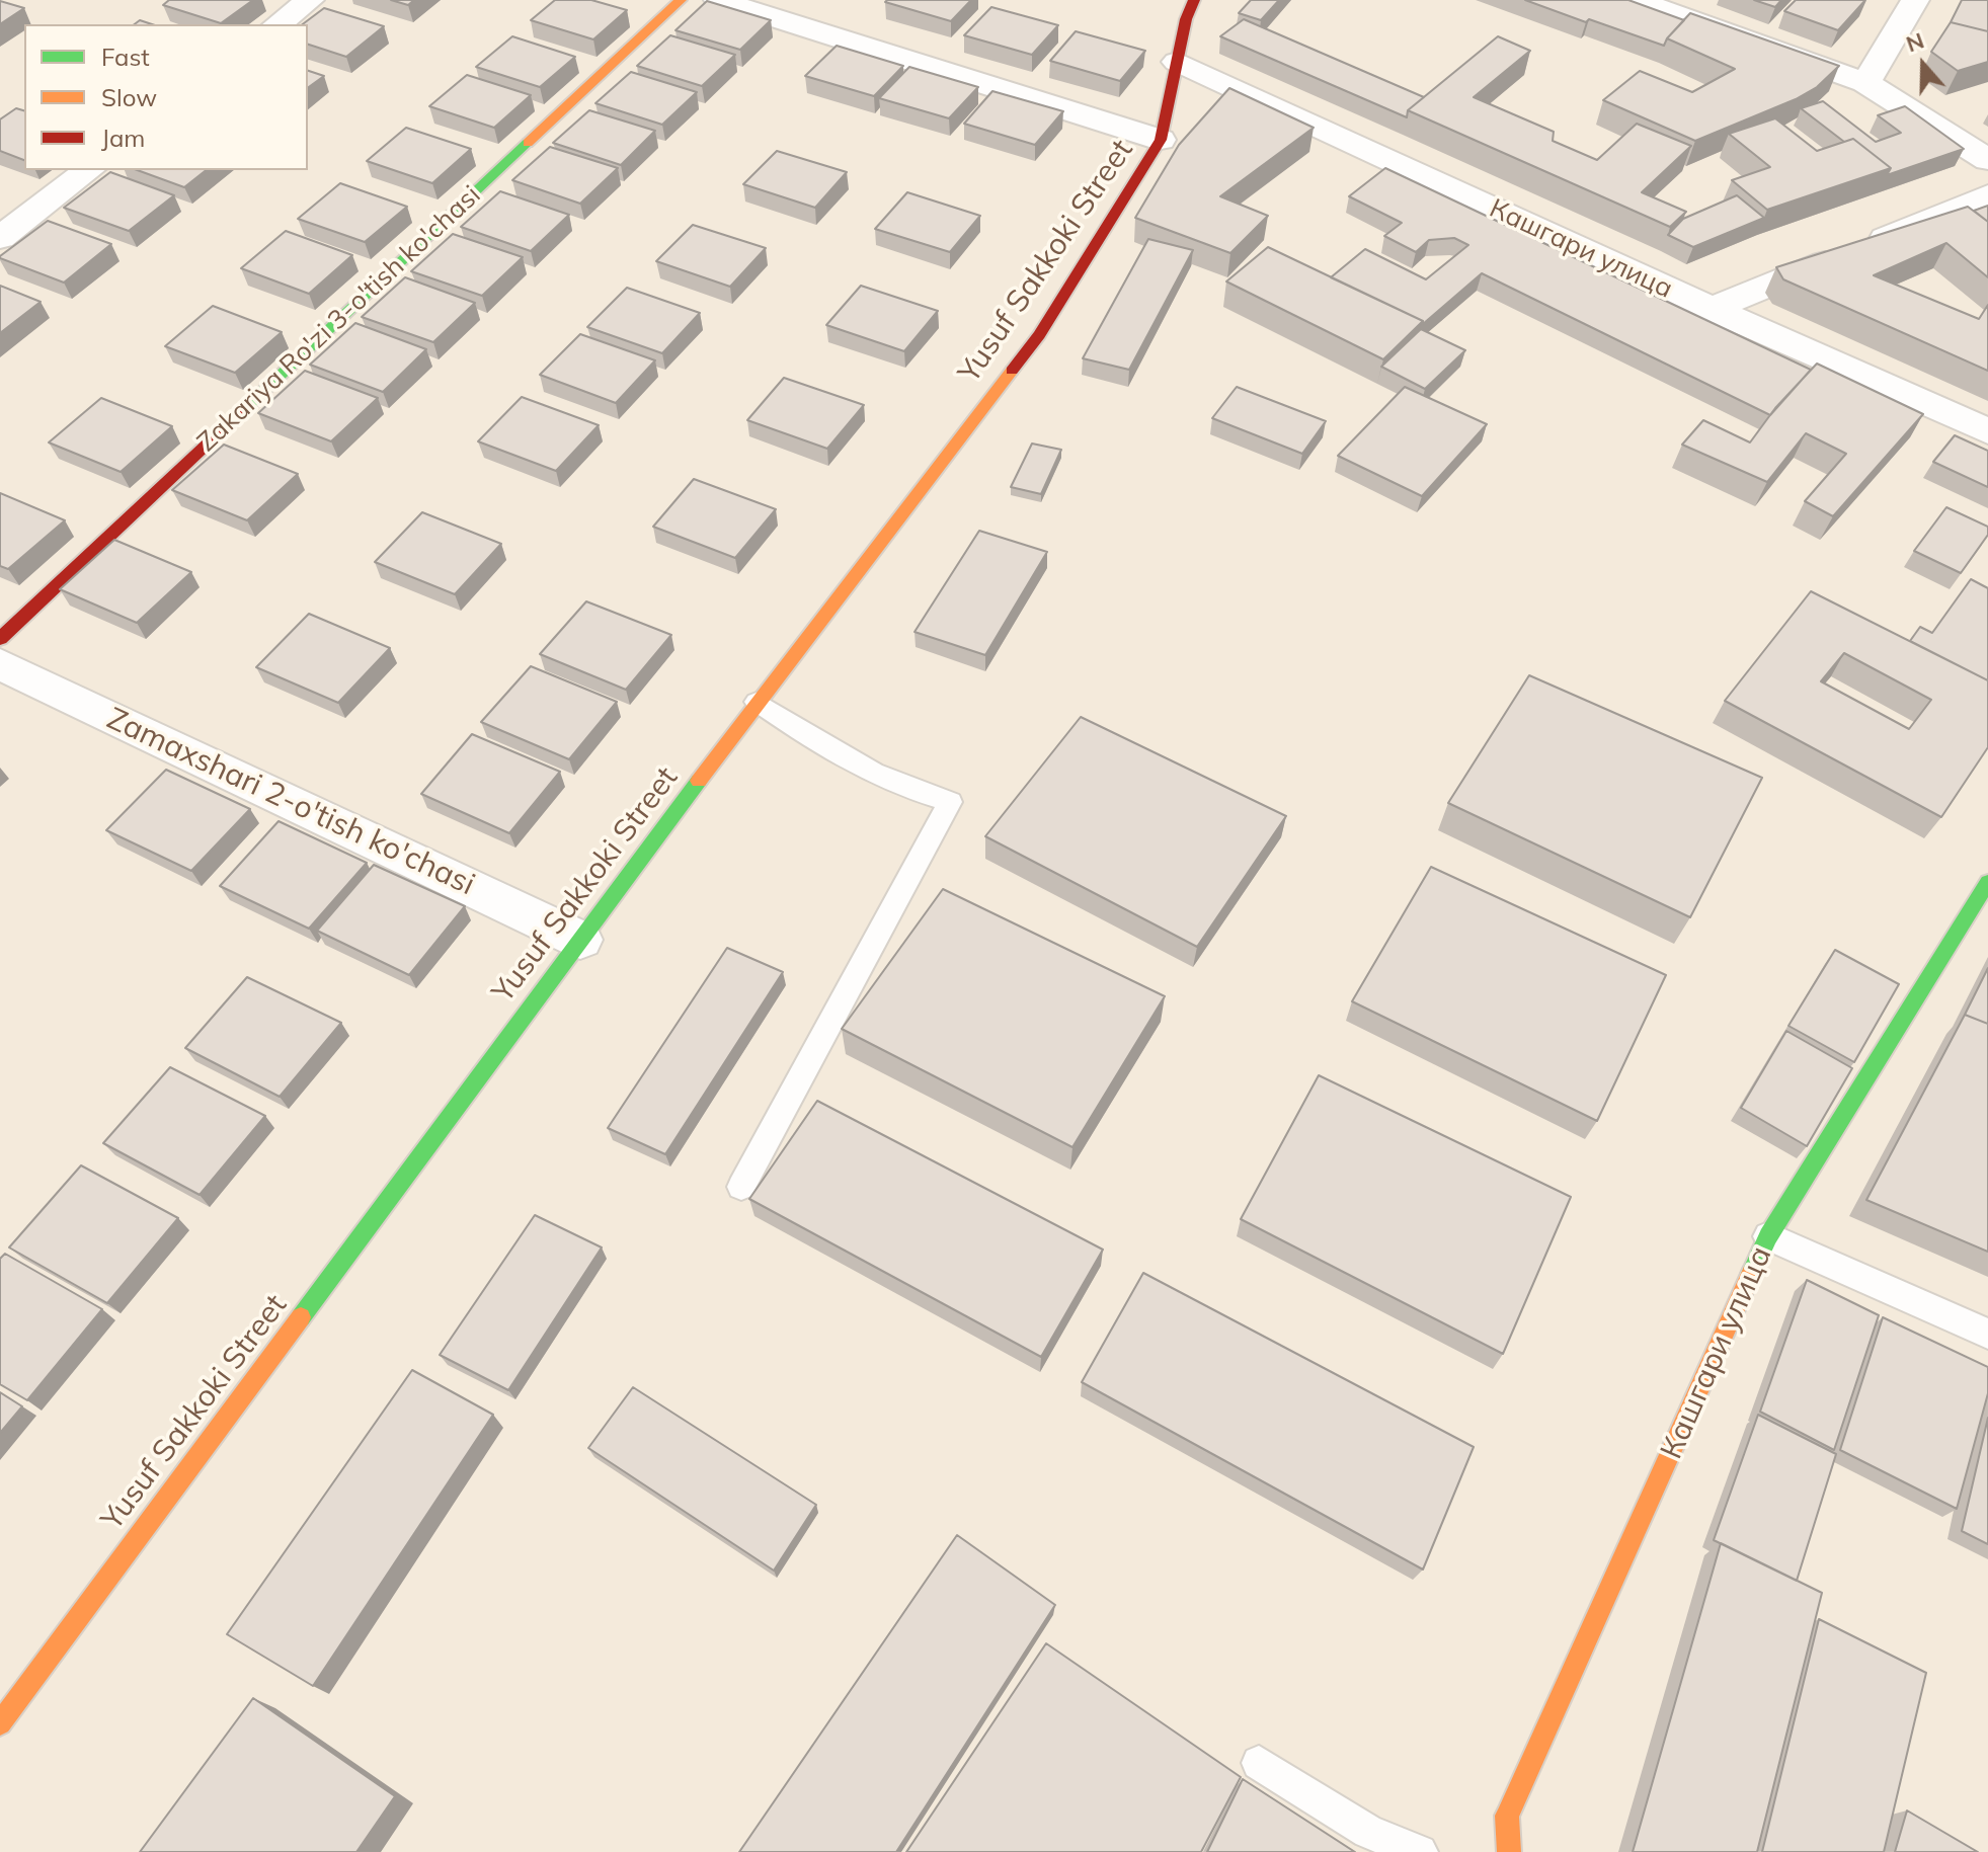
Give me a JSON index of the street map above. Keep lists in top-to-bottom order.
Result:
{
  "streets": {
    "main road": ["Кашгари улица", "Yusuf Sakkoki Street", "Zakariya Ro'zi 3-o'tish ko'chasi"],
    "street": ["Zamaxshari 2-o'tish ko'chasi"]
  },
  "crossings": [
    ["Кашгари улица", "Yusuf Sakkoki Street"],
    ["Yusuf Sakkoki Street", "Zamaxshari 2-o'tish ko'chasi"]
  ],
  "legend": ["Fast", "Slow", "Jam"],
  "north": "top"
}
